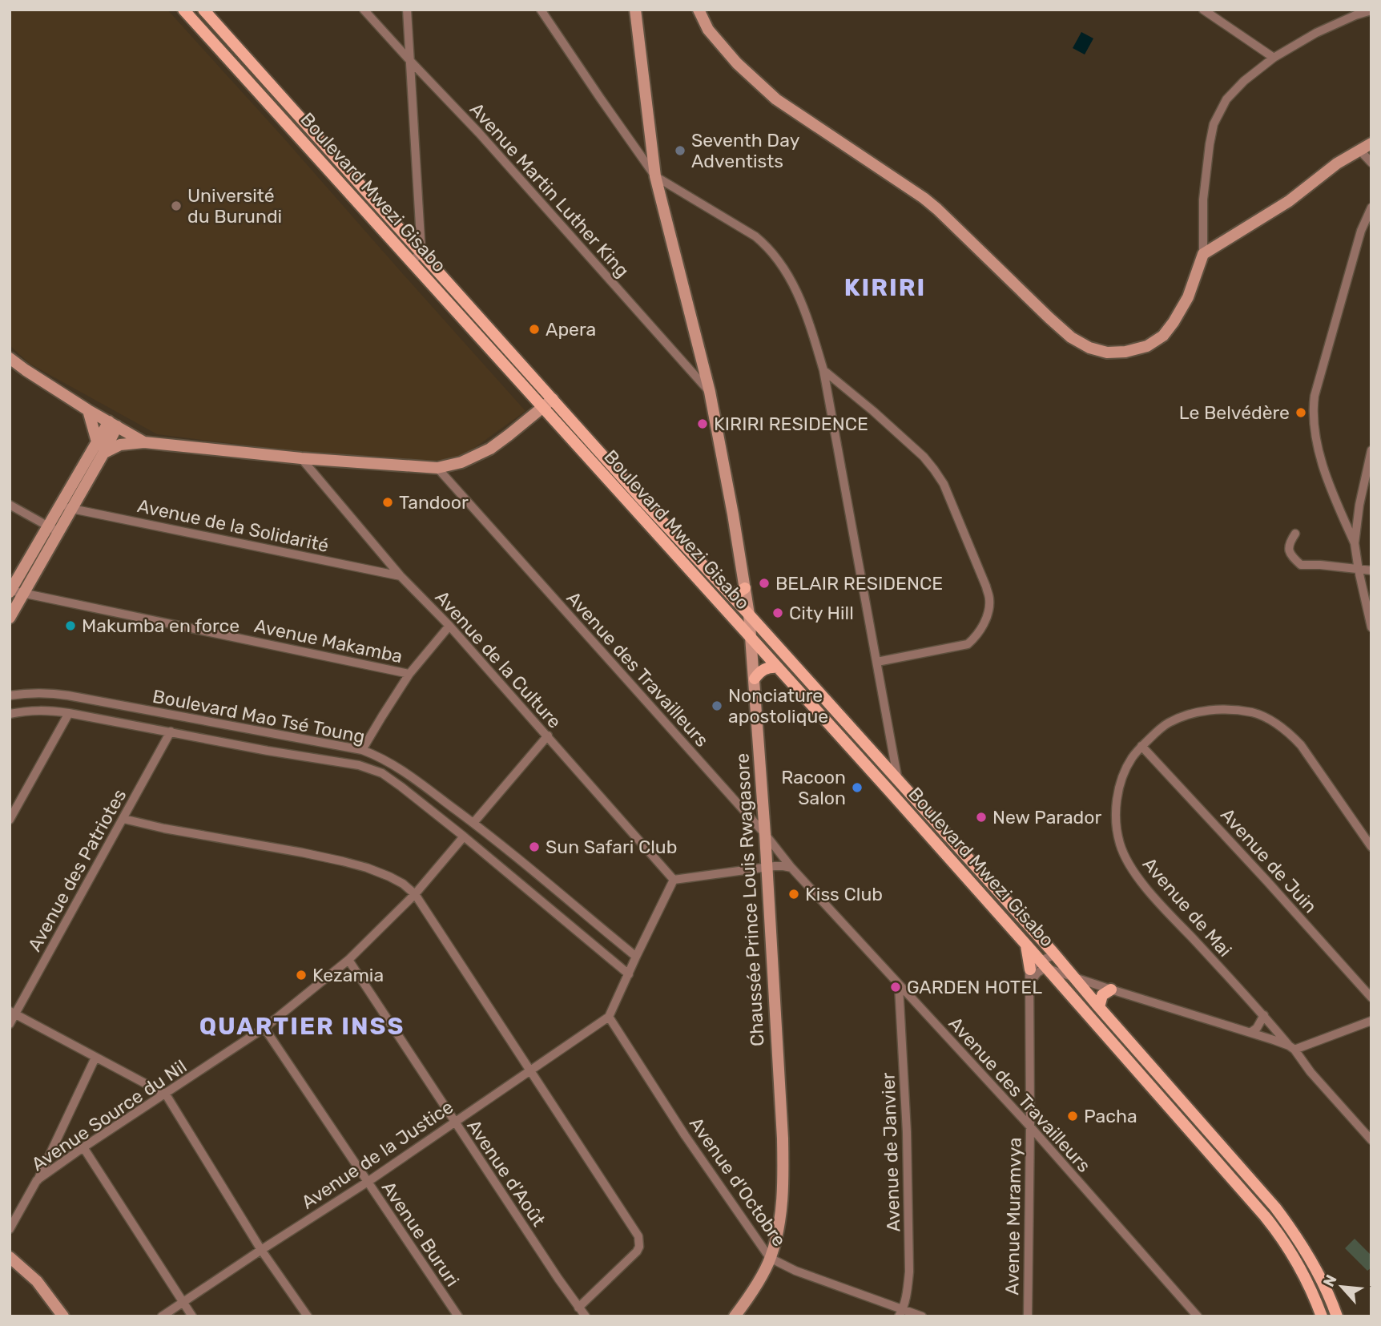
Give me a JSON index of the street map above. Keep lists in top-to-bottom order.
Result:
{
  "streets": {
    "main road": ["Boulevard Mwezi Gisabo"],
    "street": [
      "Avenue Martin Luther King",
      "Avenue de la Solidarité",
      "Avenue Makamba",
      "Avenue de la Culture",
      "Avenue des Travailleurs",
      "Boulevard Mao Tsé Toung",
      "Avenue de Juin",
      "Avenue des Patriotes",
      "Chaussée Prince Louis Rwagasore",
      "Avenue de Mai",
      "Avenue Source du Nil",
      "Avenue de Janvier",
      "Avenue de la Justice",
      "Avenue d'Août",
      "Avenue d'Octobre",
      "Avenue Muramvya",
      "Avenue Bururi"
    ]
  },
  "crossings": [
    ["Avenue Martin Luther King", "Chaussée Prince Louis Rwagasore"],
    ["Boulevard Mwezi Gisabo", "Chaussée Prince Louis Rwagasore"],
    ["Avenue de la Solidarité", "Avenue de la Culture"],
    ["Avenue des Travailleurs", "Chaussée Prince Louis Rwagasore"],
    ["Avenue des Travailleurs", "Avenue de Janvier"],
    ["Avenue des Travailleurs", "Avenue Muramvya"],
    ["Boulevard Mao Tsé Toung", "Avenue des Patriotes"],
    ["Boulevard Mao Tsé Toung", "Avenue Source du Nil"],
    ["Avenue de Juin", "Avenue de Mai"],
    ["Chaussée Prince Louis Rwagasore", "Avenue d'Octobre"],
    ["Avenue Source du Nil", "Avenue d'Août"],
    ["Avenue Source du Nil", "Avenue Bururi"],
    ["Avenue de Janvier", "Avenue d'Octobre"],
    ["Avenue de la Justice", "Avenue d'Août"],
    ["Avenue de la Justice", "Avenue d'Octobre"],
    ["Avenue de la Justice", "Avenue Bururi"]
  ],
  "districts": ["KIRIRI", "QUARTIER INSS"],
  "places": [
    "Seventh Day Adventists",
    "Université du Burundi",
    "Apera",
    "Le Belvédère",
    "KIRIRI RESIDENCE",
    "Tandoor",
    "BELAIR RESIDENCE",
    "City Hill",
    "Makumba en force",
    "Nonciature apostolique",
    "Racoon Salon",
    "New Parador",
    "Sun Safari Club",
    "Kiss Club",
    "Kezamia",
    "GARDEN HOTEL",
    "Pacha"
  ],
  "north": "top left"
}
